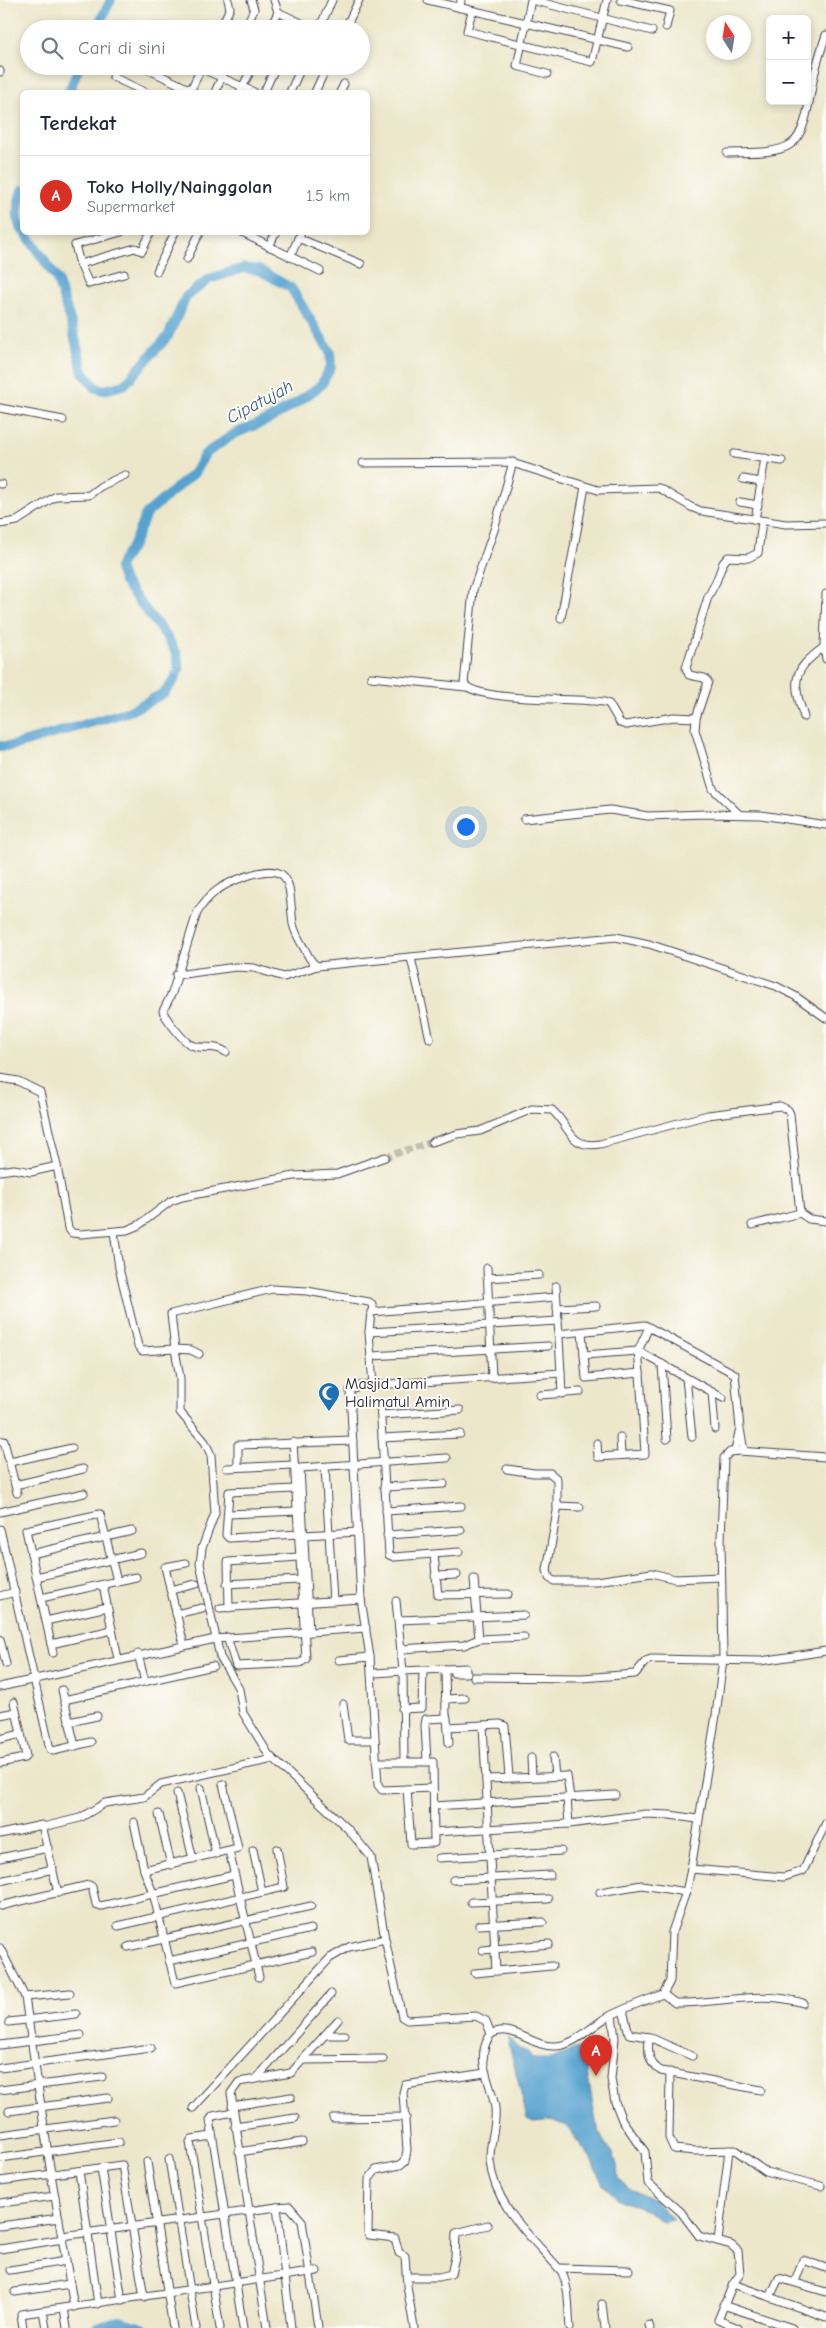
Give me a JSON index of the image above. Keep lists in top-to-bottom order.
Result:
{
  "water": ["Cipatujah"],
  "places": {
    "mosque": ["Masjid Jami Halimatul Amin"]
  },
  "north": "top",
  "page": {
    "map_buttons": ["+", "−"],
    "search": "Cari di sini",
    "heading": "Terdekat",
    "list": [
      {
        "mark": "A",
        "name": "Toko Holly/Nainggolan",
        "note": "Supermarket",
        "value": "1.5 km"
      }
    ],
    "pins": "A"
  }
}
